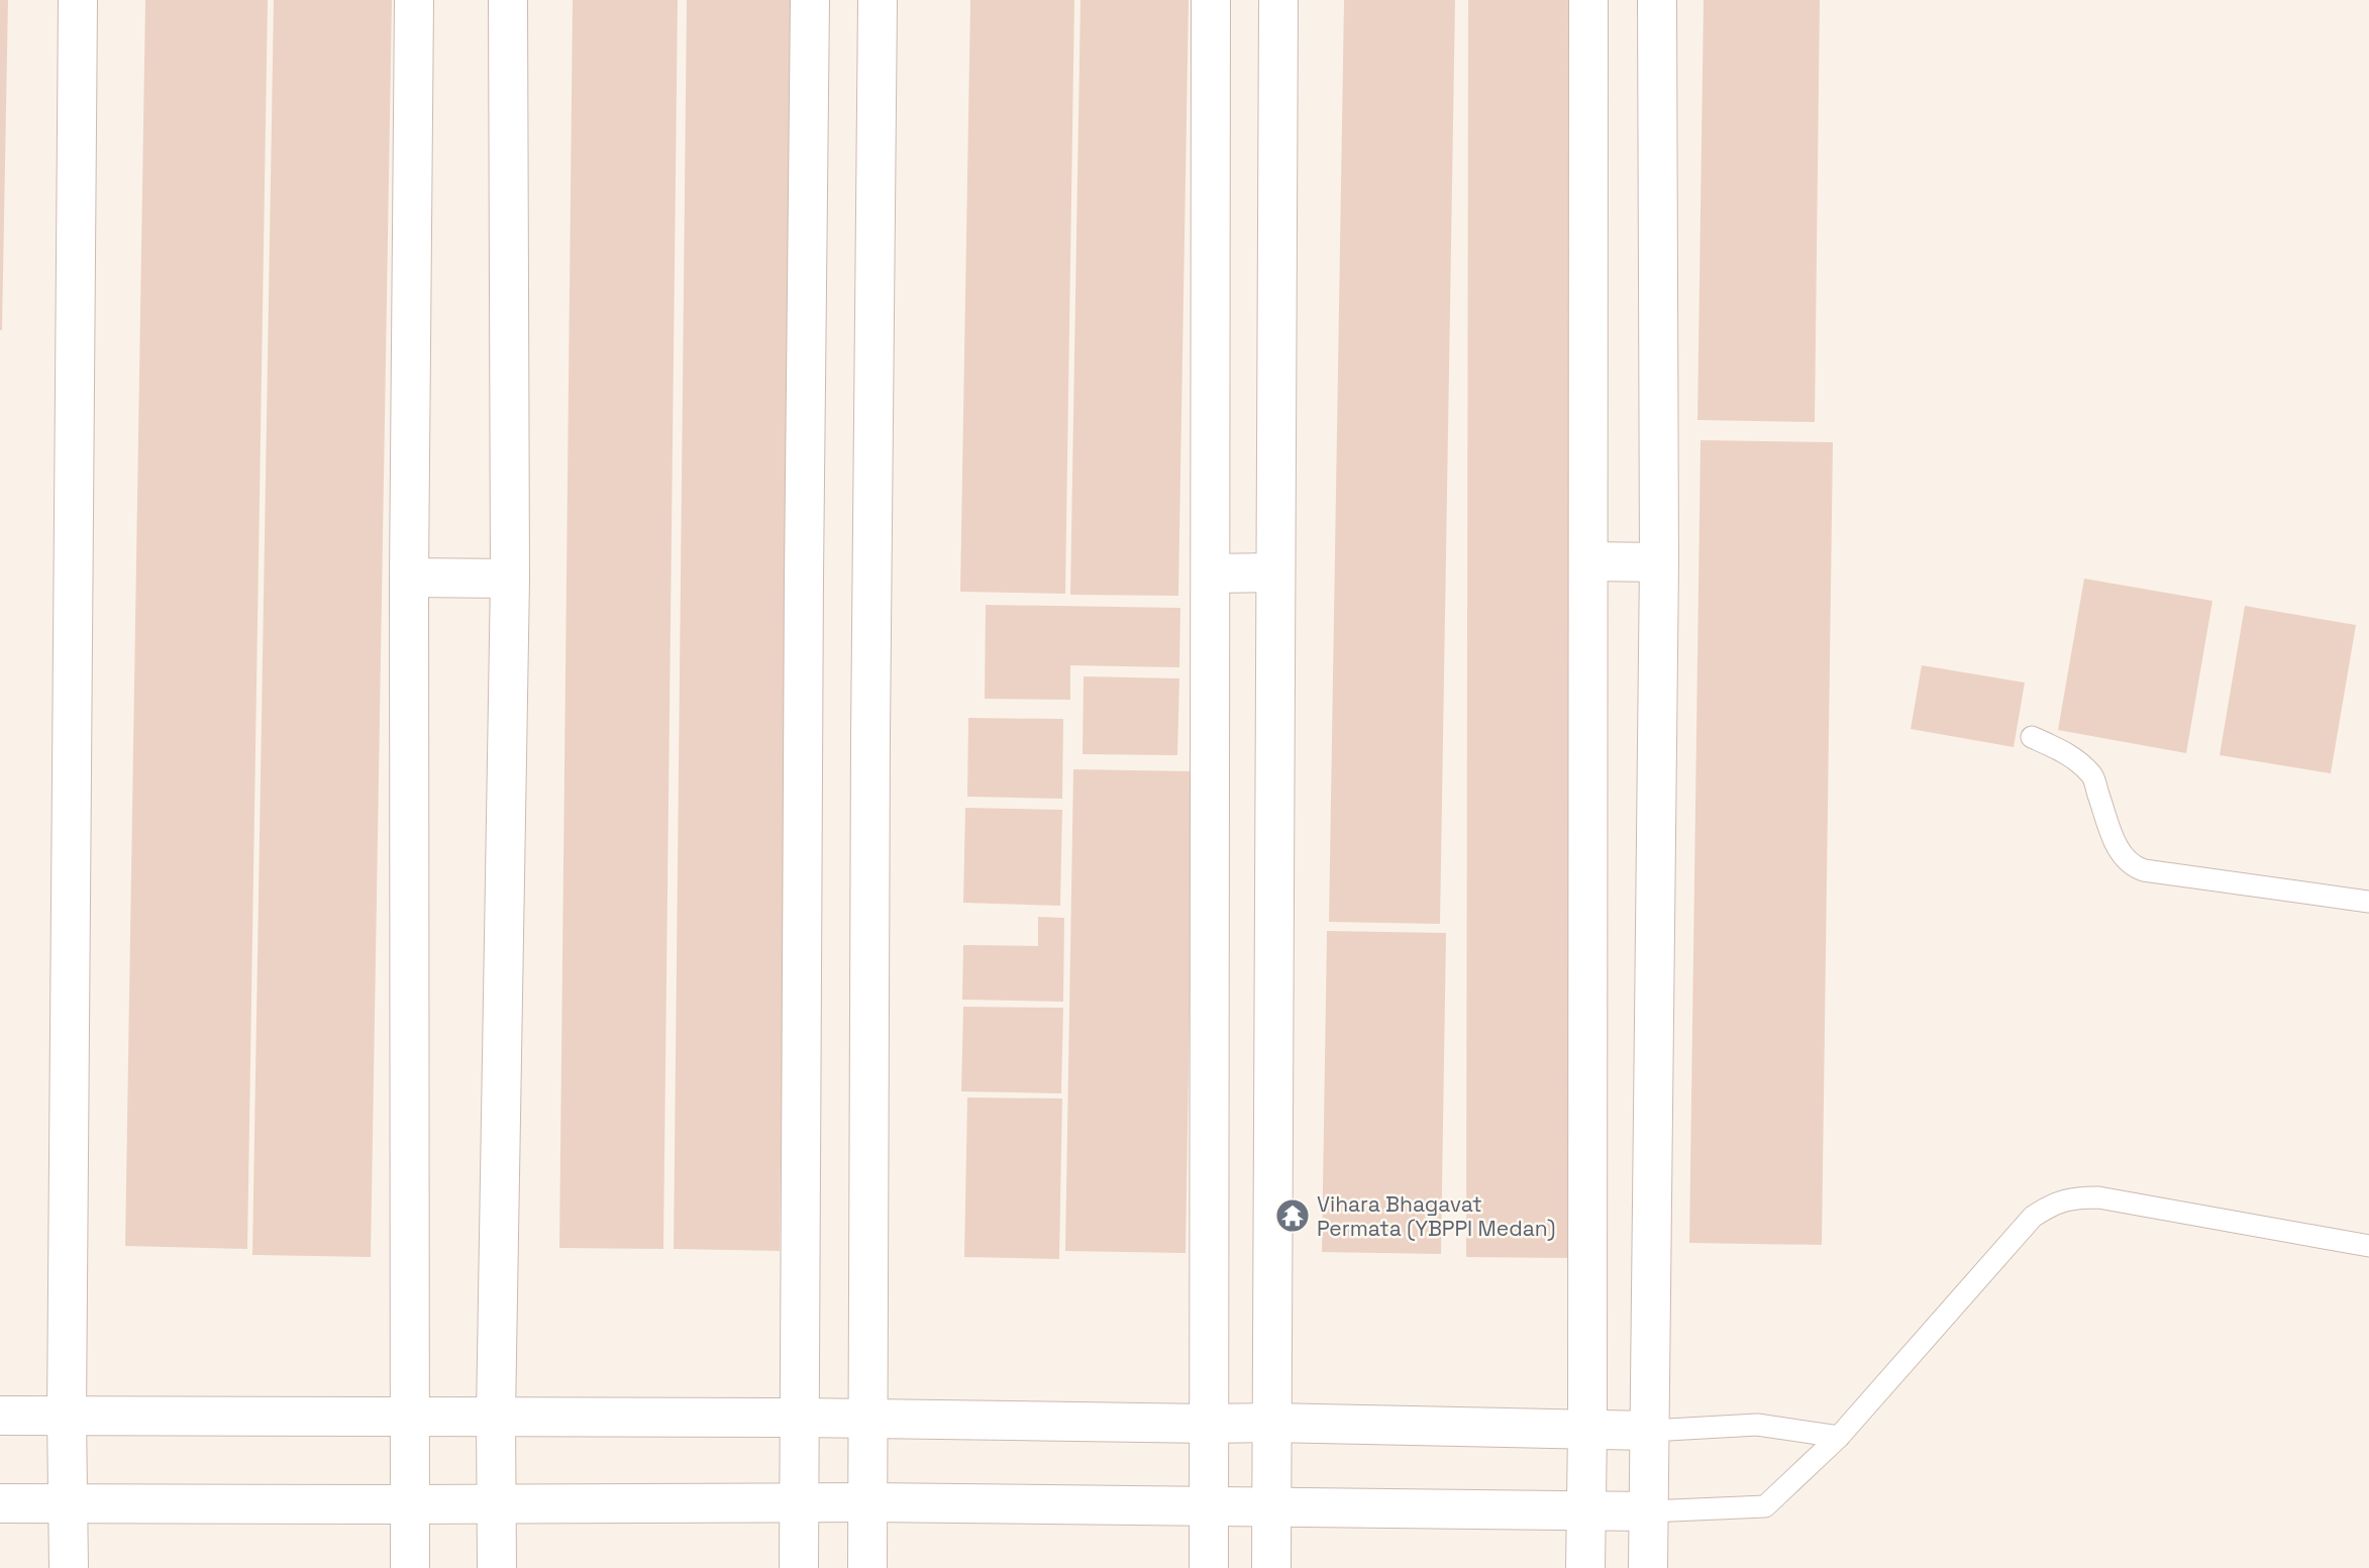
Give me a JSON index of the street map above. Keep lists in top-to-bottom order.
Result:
{
  "places": {
    "temple": ["Vihara Bhagavat Permata (YBPPI Medan)"]
  }
}
